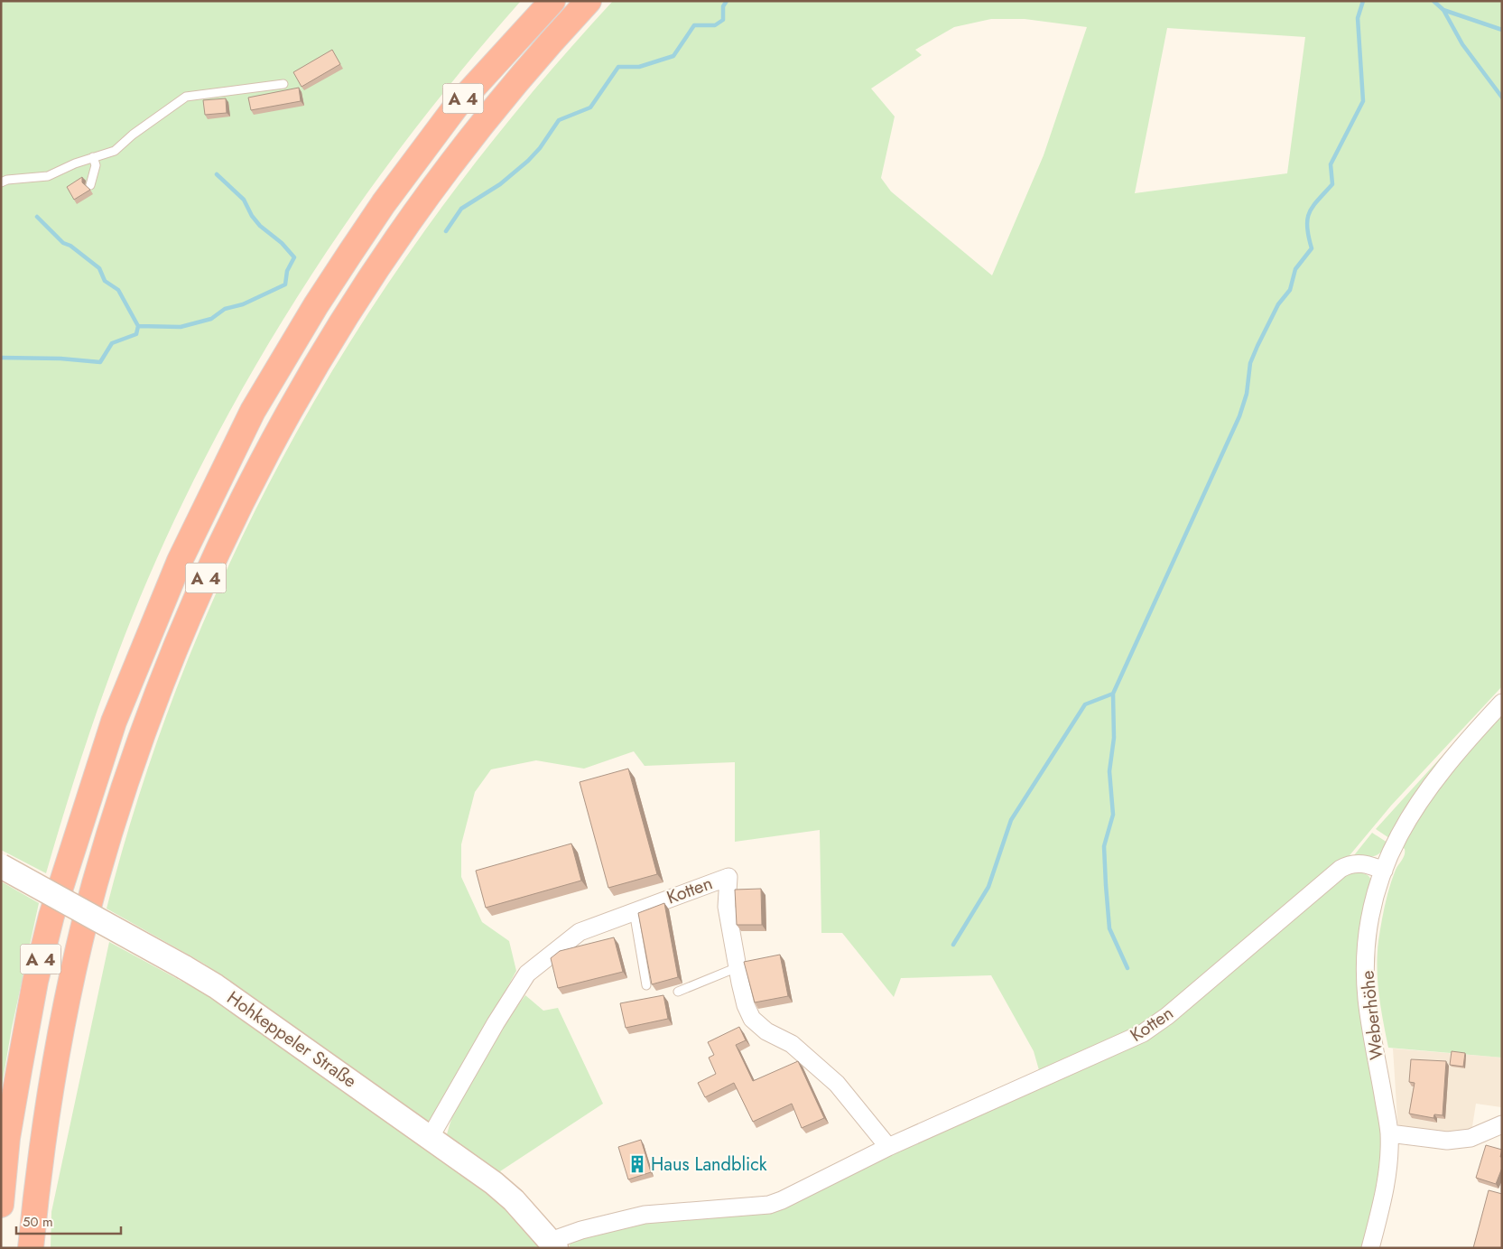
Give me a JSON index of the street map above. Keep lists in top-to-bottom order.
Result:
{
  "streets": {
    "highway": ["A 4"],
    "street": ["Kotten", "Weberhöhe", "Hohkeppeler Straße"]
  },
  "crossings": [
    ["Kotten", "Weberhöhe"],
    ["Kotten", "Hohkeppeler Straße"]
  ],
  "places": {
    "building": ["Haus Landblick"]
  },
  "scale_bar": "50 m"
}
